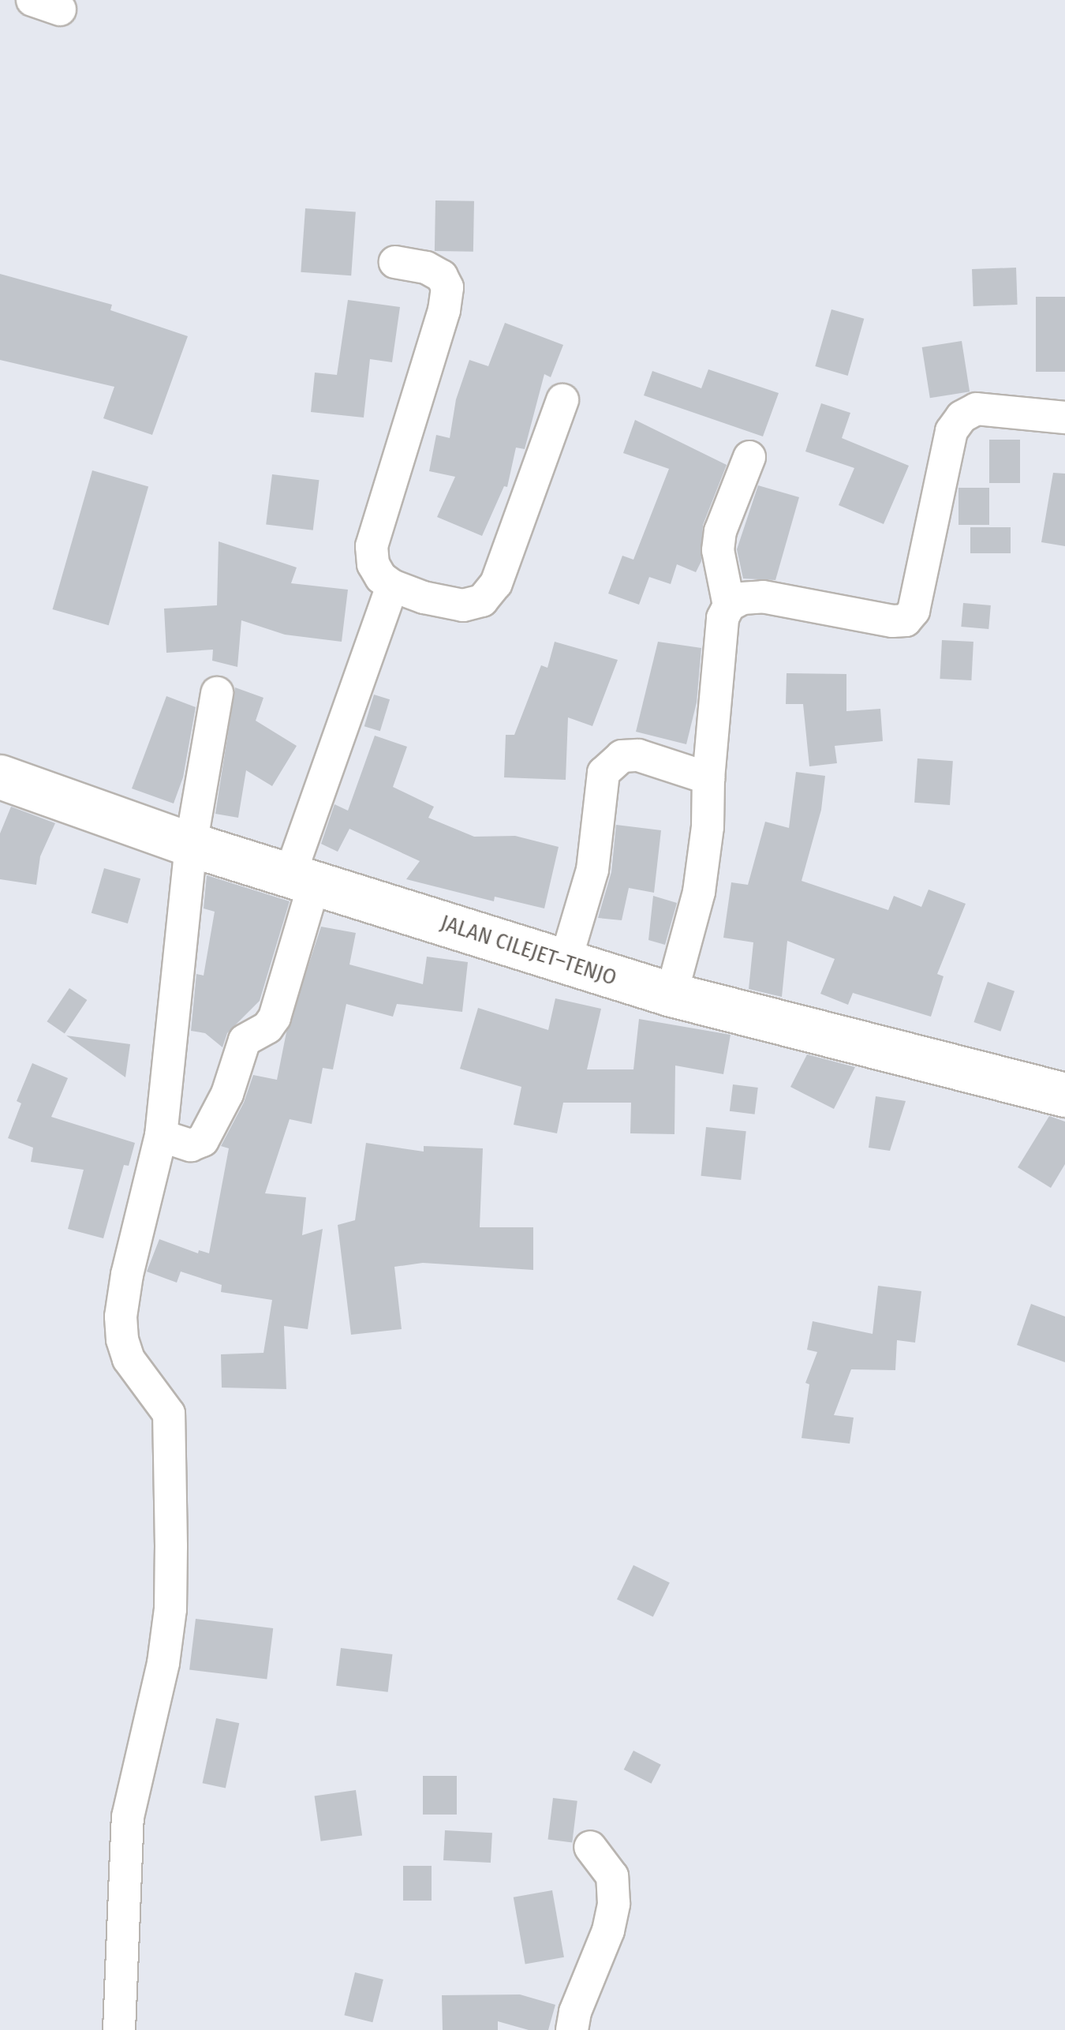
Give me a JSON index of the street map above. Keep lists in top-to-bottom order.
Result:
{
  "streets": {
    "main road": ["JALAN CILEJET–TENJO"]
  }
}
